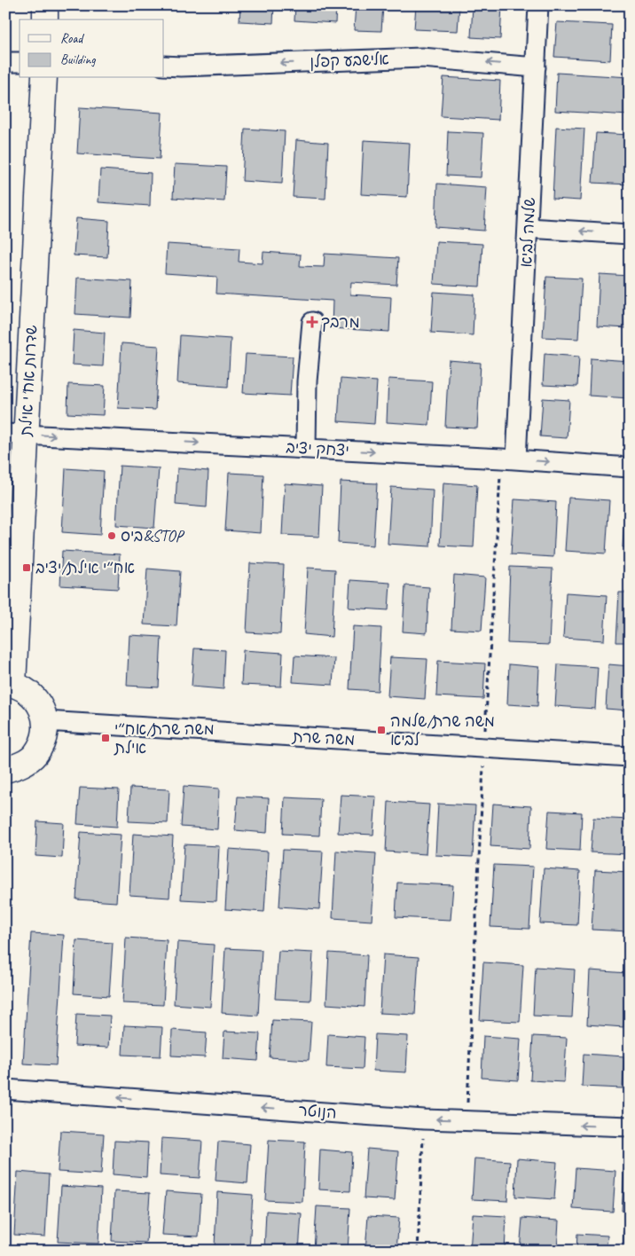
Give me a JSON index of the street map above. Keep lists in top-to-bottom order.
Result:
{
  "streets": {
    "main road": ["שדרות אח\"י אילת"],
    "street": [
      "אלישבע קפלן",
      "שלמה לביא",
      "יצחק יציב",
      "משה שרת",
      "הנוטר"
    ]
  },
  "crossings": [
    ["אלישבע קפלן", "שלמה לביא"],
    ["שלמה לביא", "יצחק יציב"],
    ["שדרות אח\"י אילת", "יצחק יציב"]
  ],
  "one_way": ["אלישבע קפלן", "יצחק יציב", "הנוטר"],
  "places": {
    "health": ["מרבך"],
    "other": ["ביס&STOP"],
    "transit": ["אח״י אילת/יציב", "משה שרת/שלמה לביא", "משה שרת/אח״י אילת"]
  },
  "legend": ["Road", "Building"]
}
